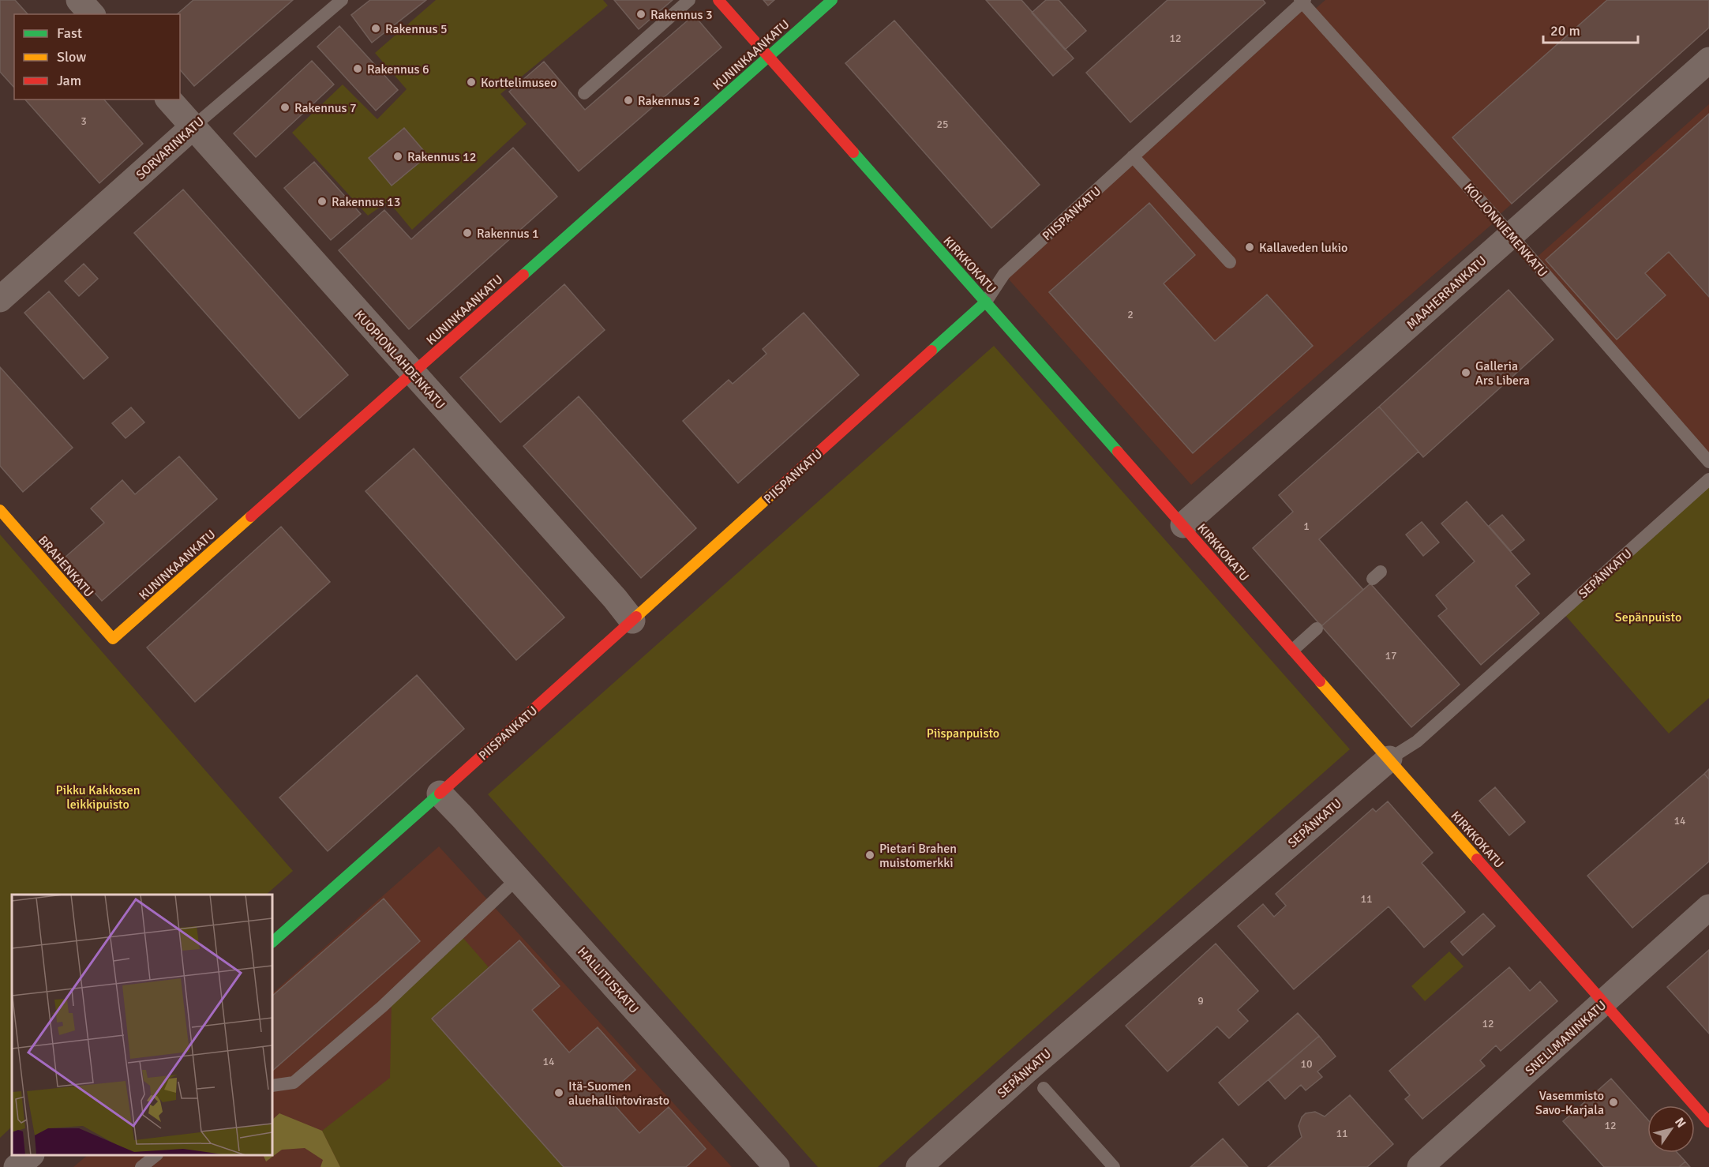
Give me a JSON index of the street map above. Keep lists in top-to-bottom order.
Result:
{
  "streets": {
    "street": [
      "KUNINKAANKATU",
      "SORVARINKATU",
      "PIISPANKATU",
      "KIRKKOKATU",
      "MAAHERRANKATU",
      "KUOPIONLAHDENKATU",
      "BRAHENKATU",
      "SEPÄNKATU",
      "HALLITUSKATU",
      "SNELLMANINKATU"
    ],
    "lane": ["KOLJONNIEMENKATU"]
  },
  "crossings": [
    ["KUNINKAANKATU", "KIRKKOKATU"],
    ["KUNINKAANKATU", "KUOPIONLAHDENKATU"],
    ["KUNINKAANKATU", "BRAHENKATU"],
    ["SORVARINKATU", "KUOPIONLAHDENKATU"],
    ["PIISPANKATU", "KOLJONNIEMENKATU"],
    ["PIISPANKATU", "KIRKKOKATU"],
    ["PIISPANKATU", "KUOPIONLAHDENKATU"],
    ["PIISPANKATU", "HALLITUSKATU"],
    ["KOLJONNIEMENKATU", "MAAHERRANKATU"],
    ["KIRKKOKATU", "MAAHERRANKATU"],
    ["KIRKKOKATU", "SEPÄNKATU"],
    ["KIRKKOKATU", "SNELLMANINKATU"]
  ],
  "parks": ["Sepänpuisto", "Piispanpuisto", "Pikku Kakkosen leikkipuisto"],
  "places": [
    "Rakennus 3",
    "Rakennus 5",
    "Rakennus 6",
    "Korttelimuseo",
    "Rakennus 2",
    "Rakennus 7",
    "Rakennus 12",
    "Rakennus 13",
    "Rakennus 1",
    "Kallaveden lukio",
    "Galleria Ars Libera",
    "Pietari Brahen muistomerkki",
    "Itä-Suomen aluehallintovirasto",
    "Vasemmisto Savo-Karjala"
  ],
  "house_numbers": [
    "12",
    "3",
    "25",
    "2",
    "1",
    "17",
    "14",
    "11",
    "9",
    "12",
    "14",
    "10",
    "12",
    "11"
  ],
  "legend": ["Fast", "Slow", "Jam"],
  "scale_bar": "20 m",
  "north": "top right"
}
